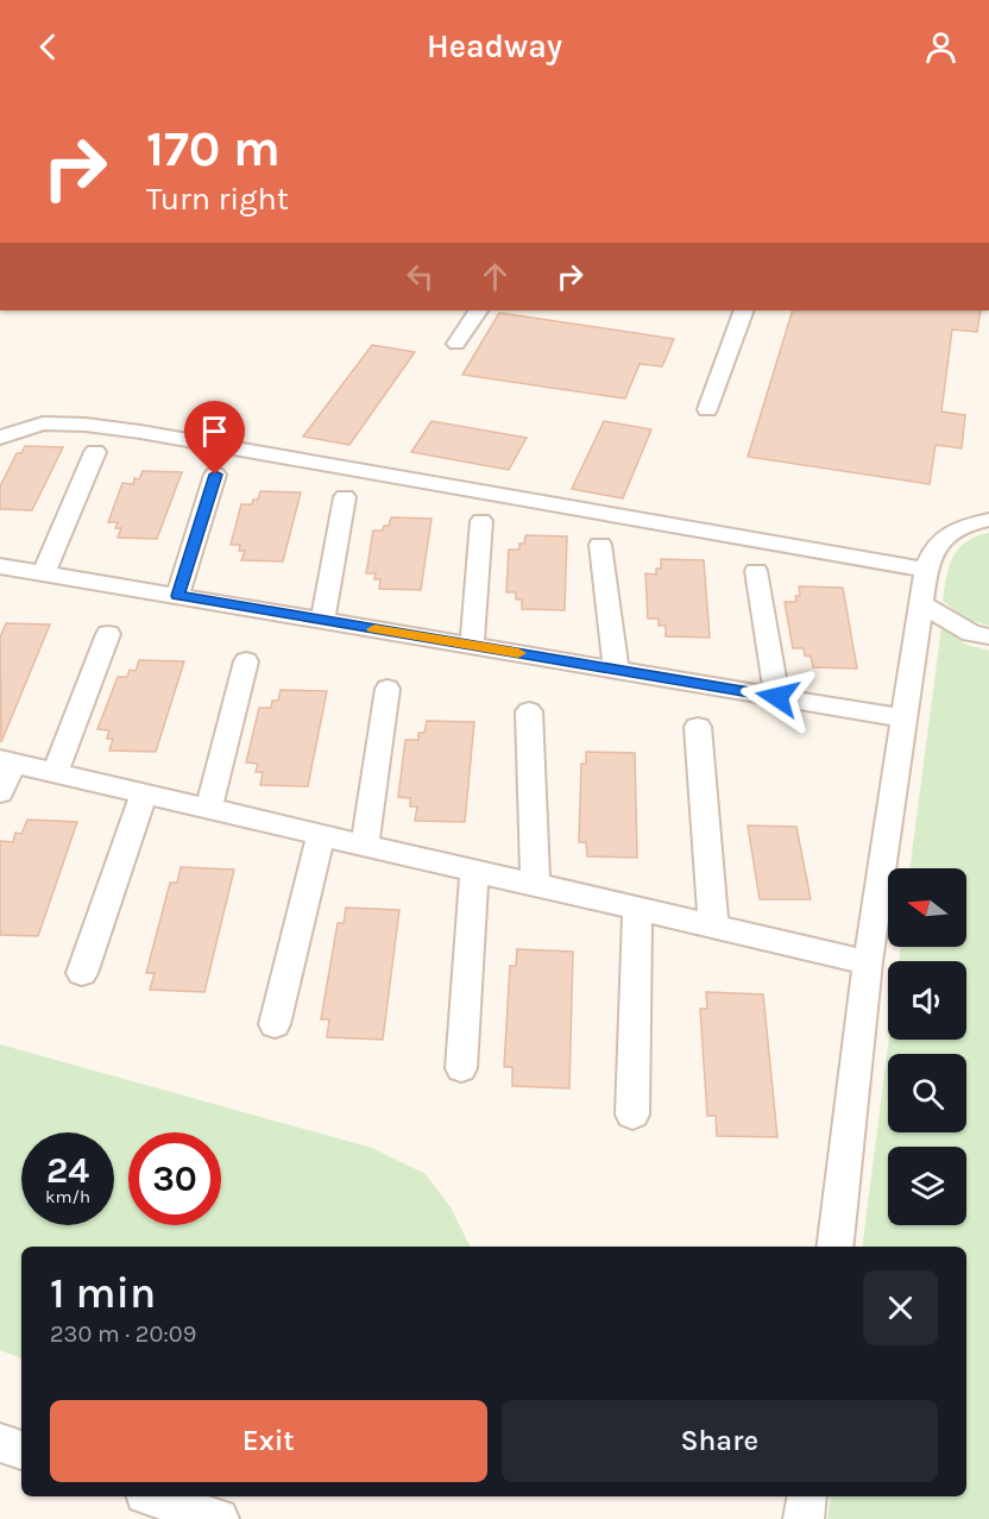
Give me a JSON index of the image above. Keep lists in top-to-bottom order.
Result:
{
  "north": "left",
  "page": {
    "header": "Headway",
    "turn": ["170 m", "Turn right"],
    "speed": "24 km/h",
    "limit": "30",
    "heading": ["1 min", "230 m · 20:09"],
    "buttons": ["Exit", "Share"]
  }
}
